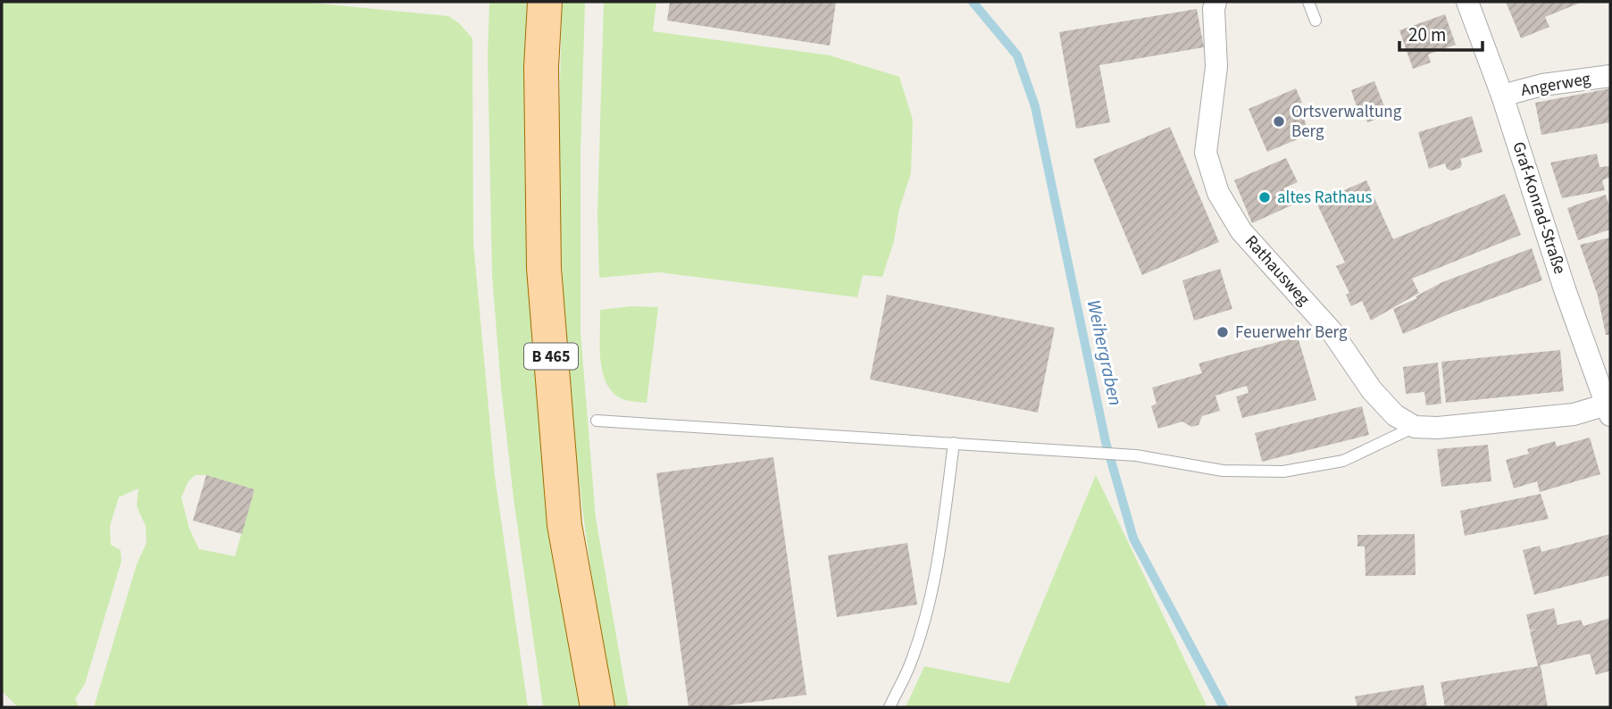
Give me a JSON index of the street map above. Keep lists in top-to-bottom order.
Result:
{
  "streets": {
    "main road": ["B 465"],
    "street": ["Angerweg", "Graf-Konrad-Straße", "Rathausweg"]
  },
  "crossings": [
    ["Angerweg", "Graf-Konrad-Straße"]
  ],
  "water": ["Weihergraben"],
  "places": ["Ortsverwaltung Berg", "altes Rathaus", "Feuerwehr Berg"],
  "scale_bar": "20 m"
}
